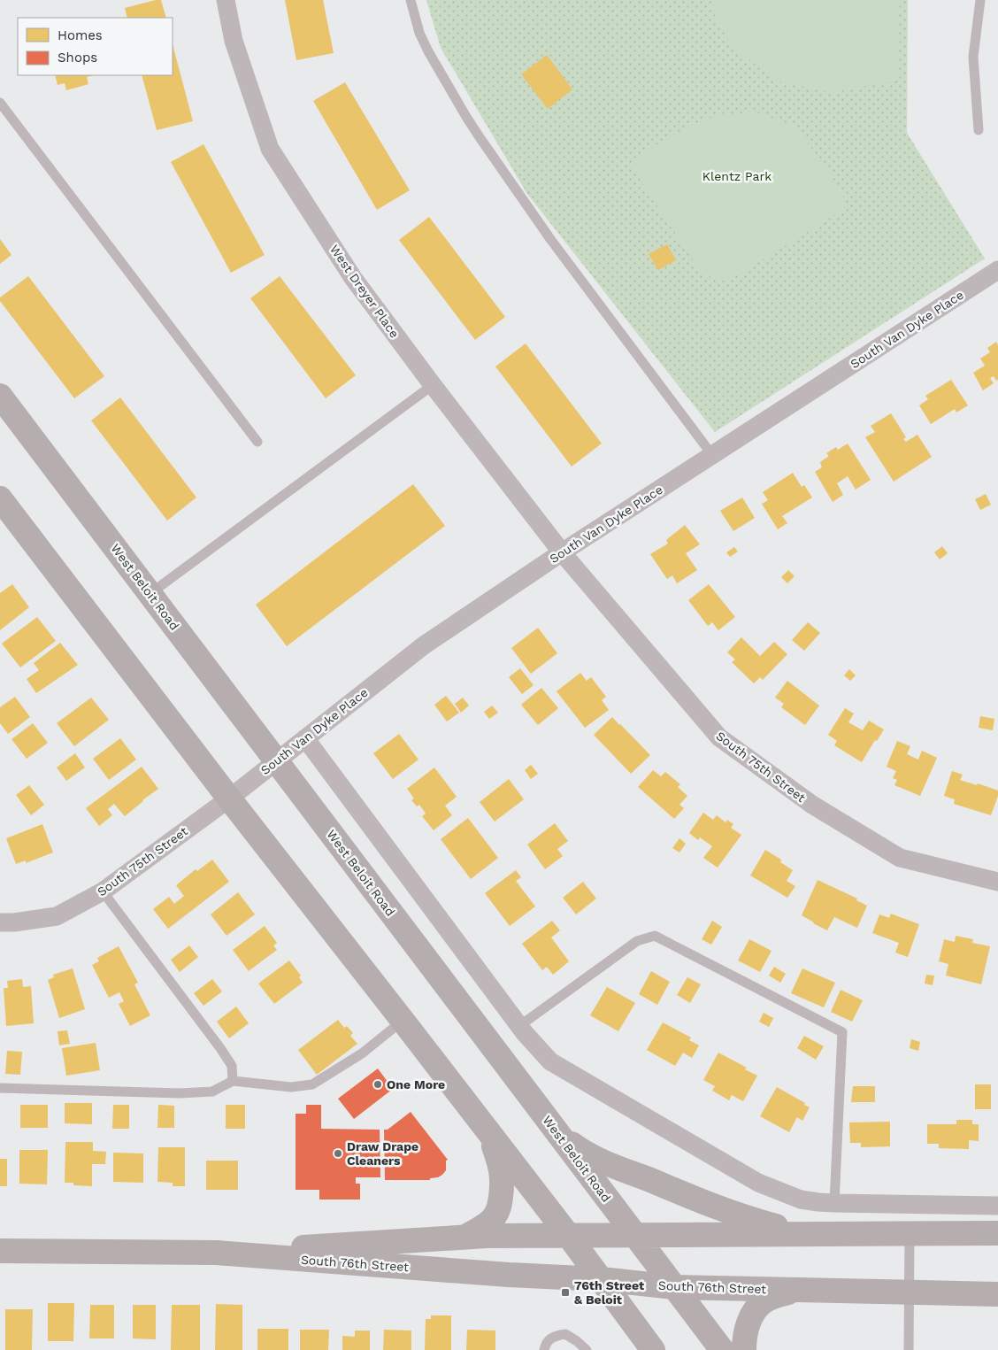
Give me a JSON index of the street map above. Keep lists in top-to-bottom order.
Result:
{
  "streets": {
    "main road": ["West Beloit Road", "South 76th Street"],
    "street": ["West Dreyer Place", "South Van Dyke Place", "South 75th Street"]
  },
  "crossings": [
    ["West Dreyer Place", "South Van Dyke Place"],
    ["West Dreyer Place", "South 75th Street"],
    ["South Van Dyke Place", "West Beloit Road"],
    ["South Van Dyke Place", "South 75th Street"],
    ["West Beloit Road", "South 76th Street"]
  ],
  "parks": ["Klentz Park"],
  "places": {
    "other": ["One More", "Draw Drape Cleaners"],
    "transit": ["76th Street & Beloit"]
  },
  "legend": ["Homes", "Shops"]
}
